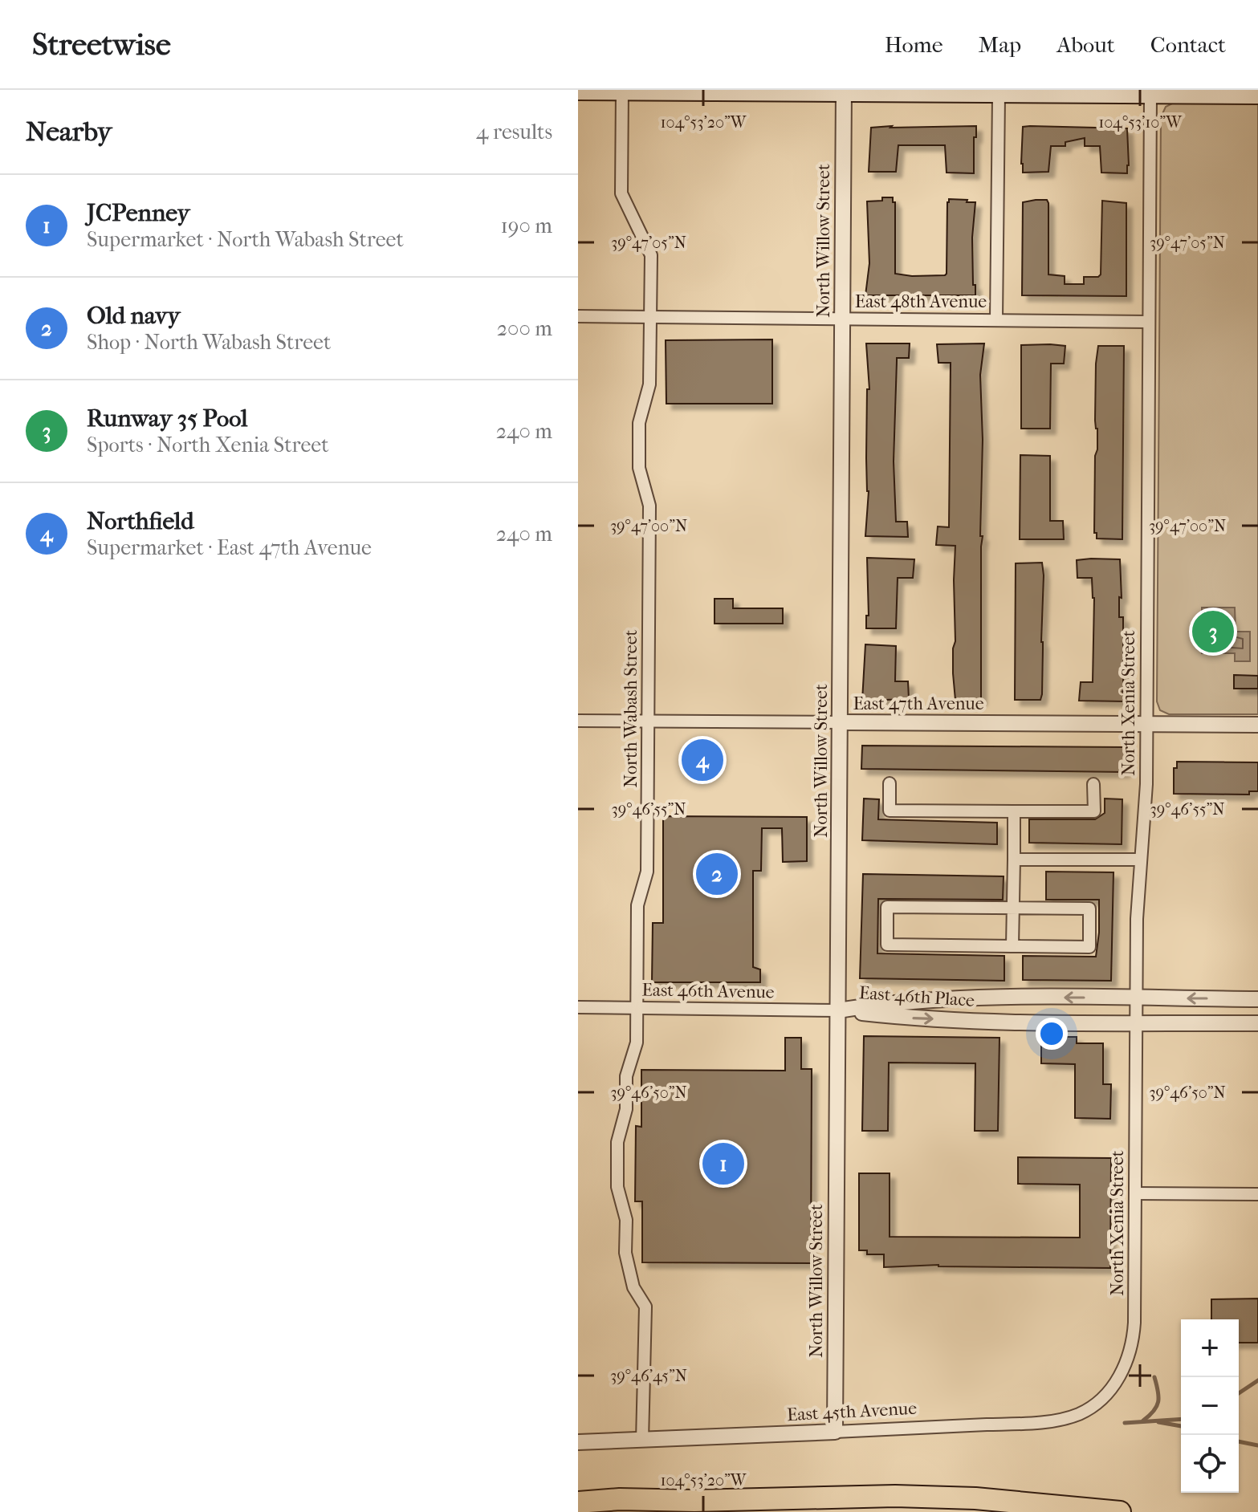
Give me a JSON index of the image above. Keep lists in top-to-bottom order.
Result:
{
  "streets": {
    "street": [
      "North Willow Street",
      "East 48th Avenue",
      "North Xenia Street",
      "East 47th Avenue",
      "North Wabash Street",
      "East 46th Avenue",
      "East 46th Place",
      "East 45th Avenue"
    ]
  },
  "crossings": [
    ["North Willow Street", "East 48th Avenue"],
    ["North Willow Street", "East 47th Avenue"],
    ["North Willow Street", "East 46th Avenue"],
    ["North Willow Street", "East 46th Place"],
    ["North Willow Street", "East 45th Avenue"],
    ["East 48th Avenue", "North Xenia Street"],
    ["East 48th Avenue", "North Wabash Street"],
    ["North Xenia Street", "East 47th Avenue"],
    ["North Xenia Street", "East 46th Place"],
    ["North Xenia Street", "East 45th Avenue"],
    ["East 47th Avenue", "North Wabash Street"],
    ["North Wabash Street", "East 46th Avenue"],
    ["North Wabash Street", "East 45th Avenue"],
    ["East 46th Avenue", "East 46th Place"]
  ],
  "page": {
    "header": "Streetwise",
    "nav": [
      "Home",
      "Map",
      "About",
      "Contact"
    ],
    "heading": ["Nearby", "4 results"],
    "list": [
      {
        "mark": "1",
        "name": "JCPenney",
        "note": "Supermarket · North Wabash Street",
        "value": "190 m"
      },
      {
        "mark": "2",
        "name": "Old navy",
        "note": "Shop · North Wabash Street",
        "value": "200 m"
      },
      {
        "mark": "3",
        "name": "Runway 35 Pool",
        "note": "Sports · North Xenia Street",
        "value": "240 m"
      },
      {
        "mark": "4",
        "name": "Northfield",
        "note": "Supermarket · East 47th Avenue",
        "value": "240 m"
      }
    ],
    "pins": [
      "3",
      "4",
      "2",
      "1"
    ],
    "map_buttons": ["+", "−"]
  },
  "coordinates": [
    "104°53'20\"W",
    "104°53'10\"W",
    "39°47'05\"N",
    "39°47'00\"N",
    "39°46'55\"N",
    "39°46'50\"N",
    "39°46'45\"N"
  ]
}
